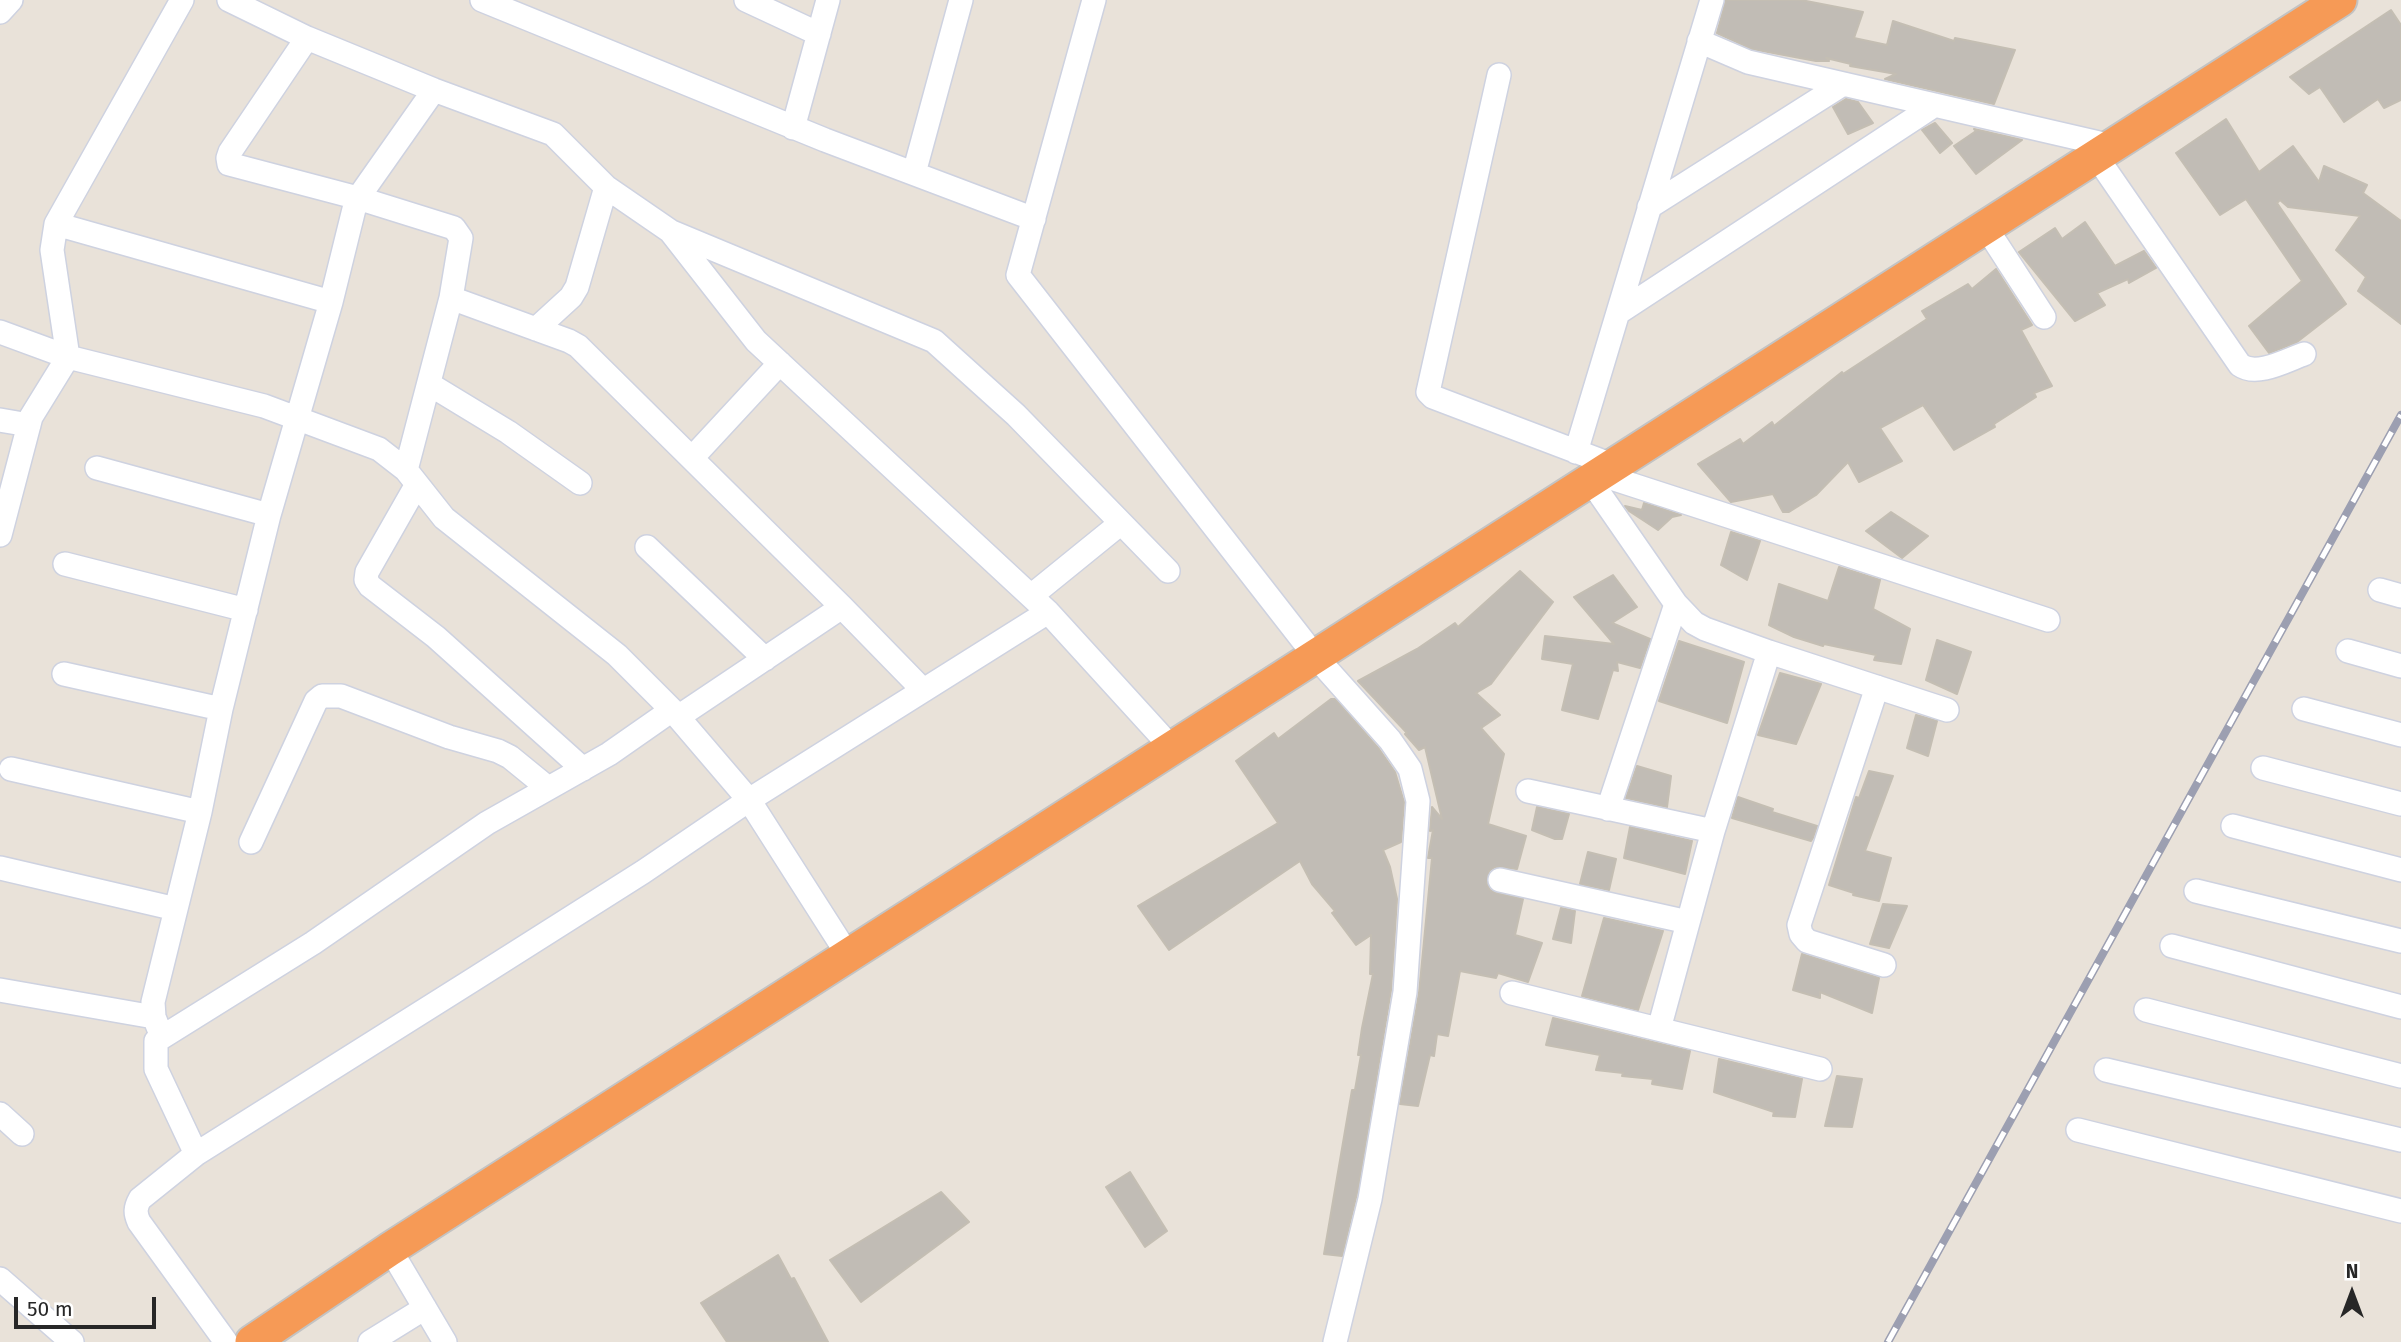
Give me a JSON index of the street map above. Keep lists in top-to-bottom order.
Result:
{
  "scale_bar": "50 m",
  "north": "top"
}
